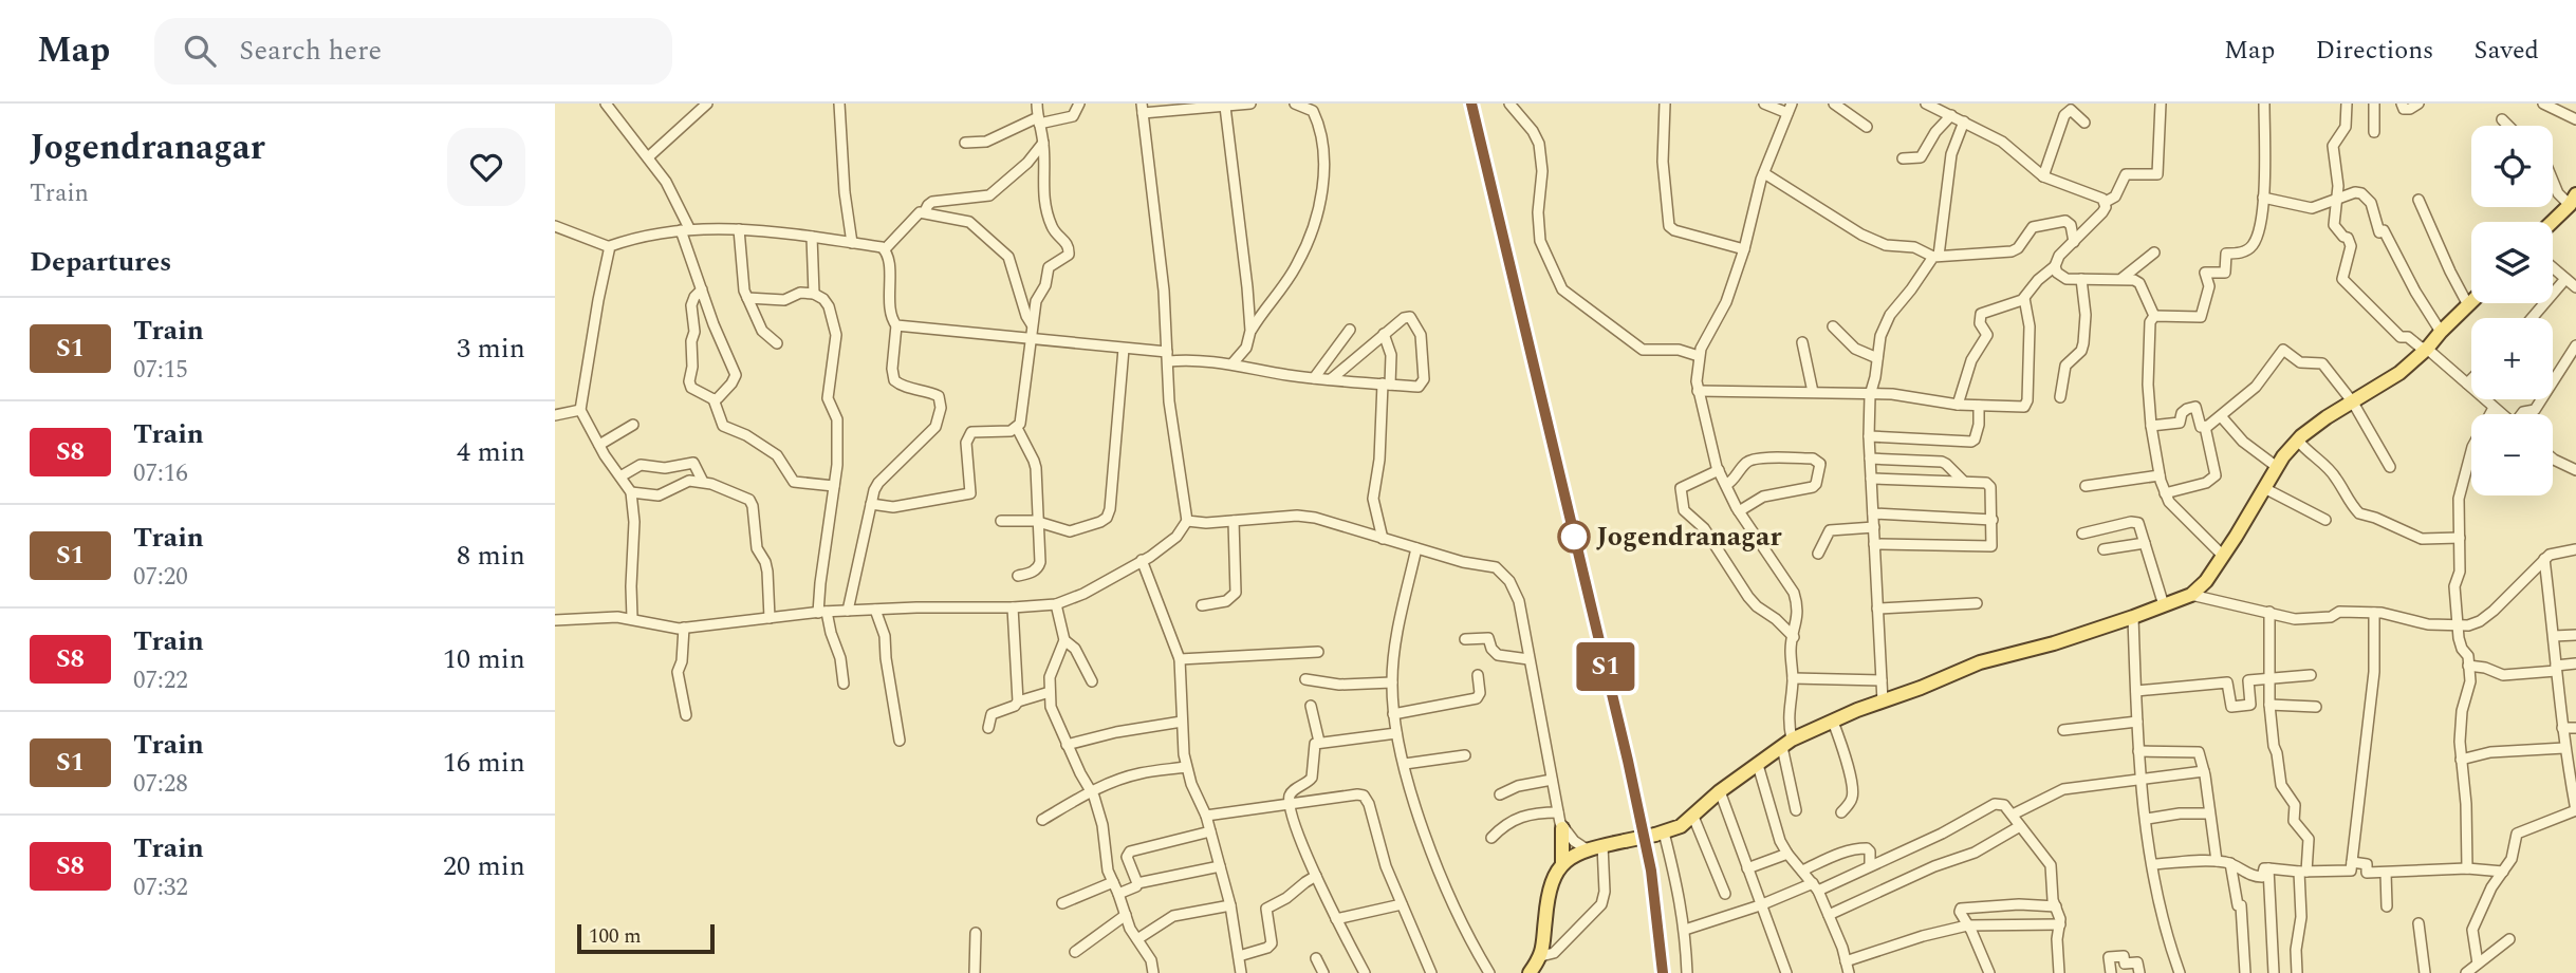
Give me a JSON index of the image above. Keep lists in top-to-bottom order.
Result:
{
  "places": ["Jogendranagar"],
  "scale_bar": "100 m",
  "page": {
    "header": "Map",
    "search": "Search here",
    "nav": ["Map", "Directions", "Saved"],
    "heading": [
      ["Jogendranagar", "Train"],
      "Departures"
    ],
    "on_map": "S1",
    "map_buttons": ["+", "−"],
    "list": [
      {
        "mark": "S1",
        "name": "Train",
        "note": "07:15",
        "value": "3 min"
      },
      {
        "mark": "S8",
        "name": "Train",
        "note": "07:16",
        "value": "4 min"
      },
      {
        "mark": "S1",
        "name": "Train",
        "note": "07:20",
        "value": "8 min"
      },
      {
        "mark": "S8",
        "name": "Train",
        "note": "07:22",
        "value": "10 min"
      },
      {
        "mark": "S1",
        "name": "Train",
        "note": "07:28",
        "value": "16 min"
      },
      {
        "mark": "S8",
        "name": "Train",
        "note": "07:32",
        "value": "20 min"
      }
    ],
    "scale": "100 m"
  }
}
